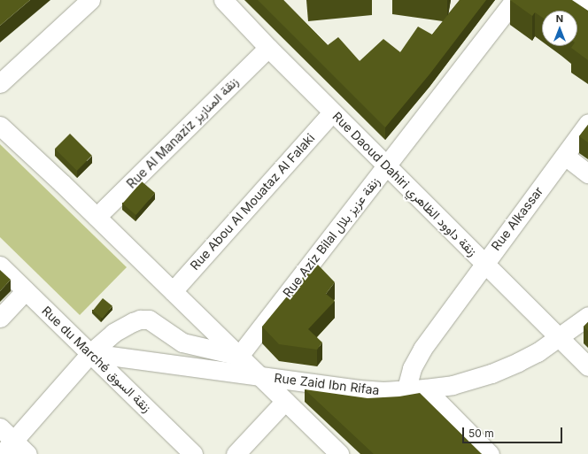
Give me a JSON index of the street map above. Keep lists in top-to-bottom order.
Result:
{
  "streets": {
    "street": [
      "Rue Al Manaziz زنقة المنازيز",
      "Rue Daoud Dahiri زنقة داوود الظاهري",
      "Rue Abou Al Mouataz Al Falaki",
      "Rue Alkassar",
      "Rue Aziz Bilal زنقة عزيز بلال",
      "Rue du Marché زنقة السوق",
      "Rue Zaid Ibn Rifaa"
    ]
  },
  "crossings": [
    ["Rue Al Manaziz زنقة المنازيز", "Rue Daoud Dahiri زنقة داوود الظاهري"],
    ["Rue Daoud Dahiri زنقة داوود الظاهري", "Rue Abou Al Mouataz Al Falaki"],
    ["Rue Daoud Dahiri زنقة داوود الظاهري", "Rue Alkassar"],
    ["Rue Daoud Dahiri زنقة داوود الظاهري", "Rue Aziz Bilal زنقة عزيز بلال"],
    ["Rue Daoud Dahiri زنقة داوود الظاهري", "Rue Zaid Ibn Rifaa"],
    ["Rue Alkassar", "Rue Zaid Ibn Rifaa"],
    ["Rue du Marché زنقة السوق", "Rue Zaid Ibn Rifaa"]
  ],
  "scale_bar": "50 m",
  "north": "top"
}
